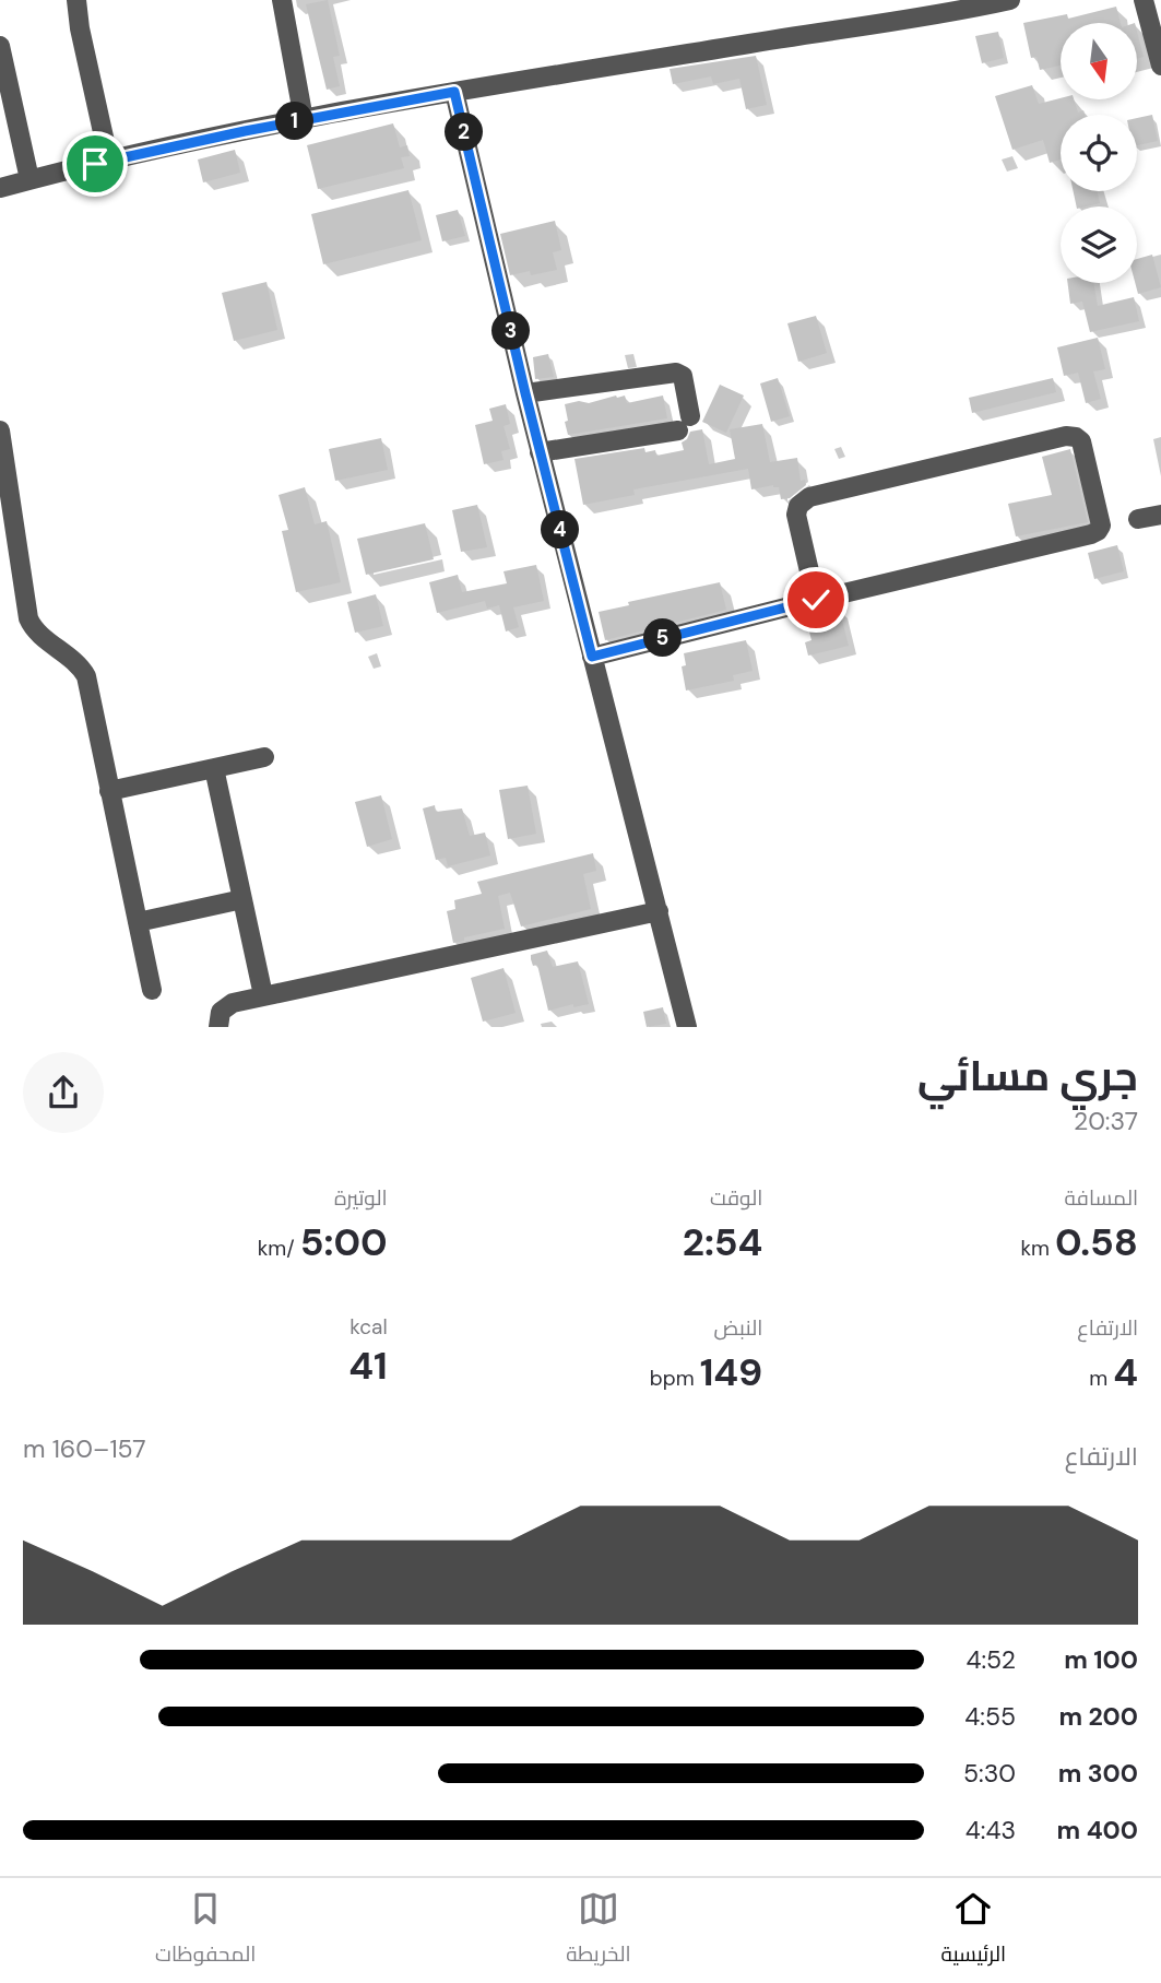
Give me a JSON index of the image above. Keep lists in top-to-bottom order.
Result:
{
  "north": "bottom",
  "page": {
    "pins": [
      "1",
      "2",
      "3",
      "4",
      "5"
    ],
    "heading": ["جري مسائي", "20:37"],
    "stats": [
      ["المسافة", "0.58 km"],
      ["الوقت", "2:54"],
      ["الوتيرة", "5:00 /km"],
      ["الارتفاع", "4 m"],
      ["النبض", "149 bpm"],
      ["kcal", "41"]
    ],
    "chart": ["الارتفاع", "157–160 m"],
    "list": [
      {
        "name": "100 m",
        "note": "4:52"
      },
      {
        "name": "200 m",
        "note": "4:55"
      },
      {
        "name": "300 m",
        "note": "5:30"
      },
      {
        "name": "400 m",
        "note": "4:43"
      }
    ],
    "tabs": ["الرئيسية", "الخريطة", "المحفوظات"]
  }
}
